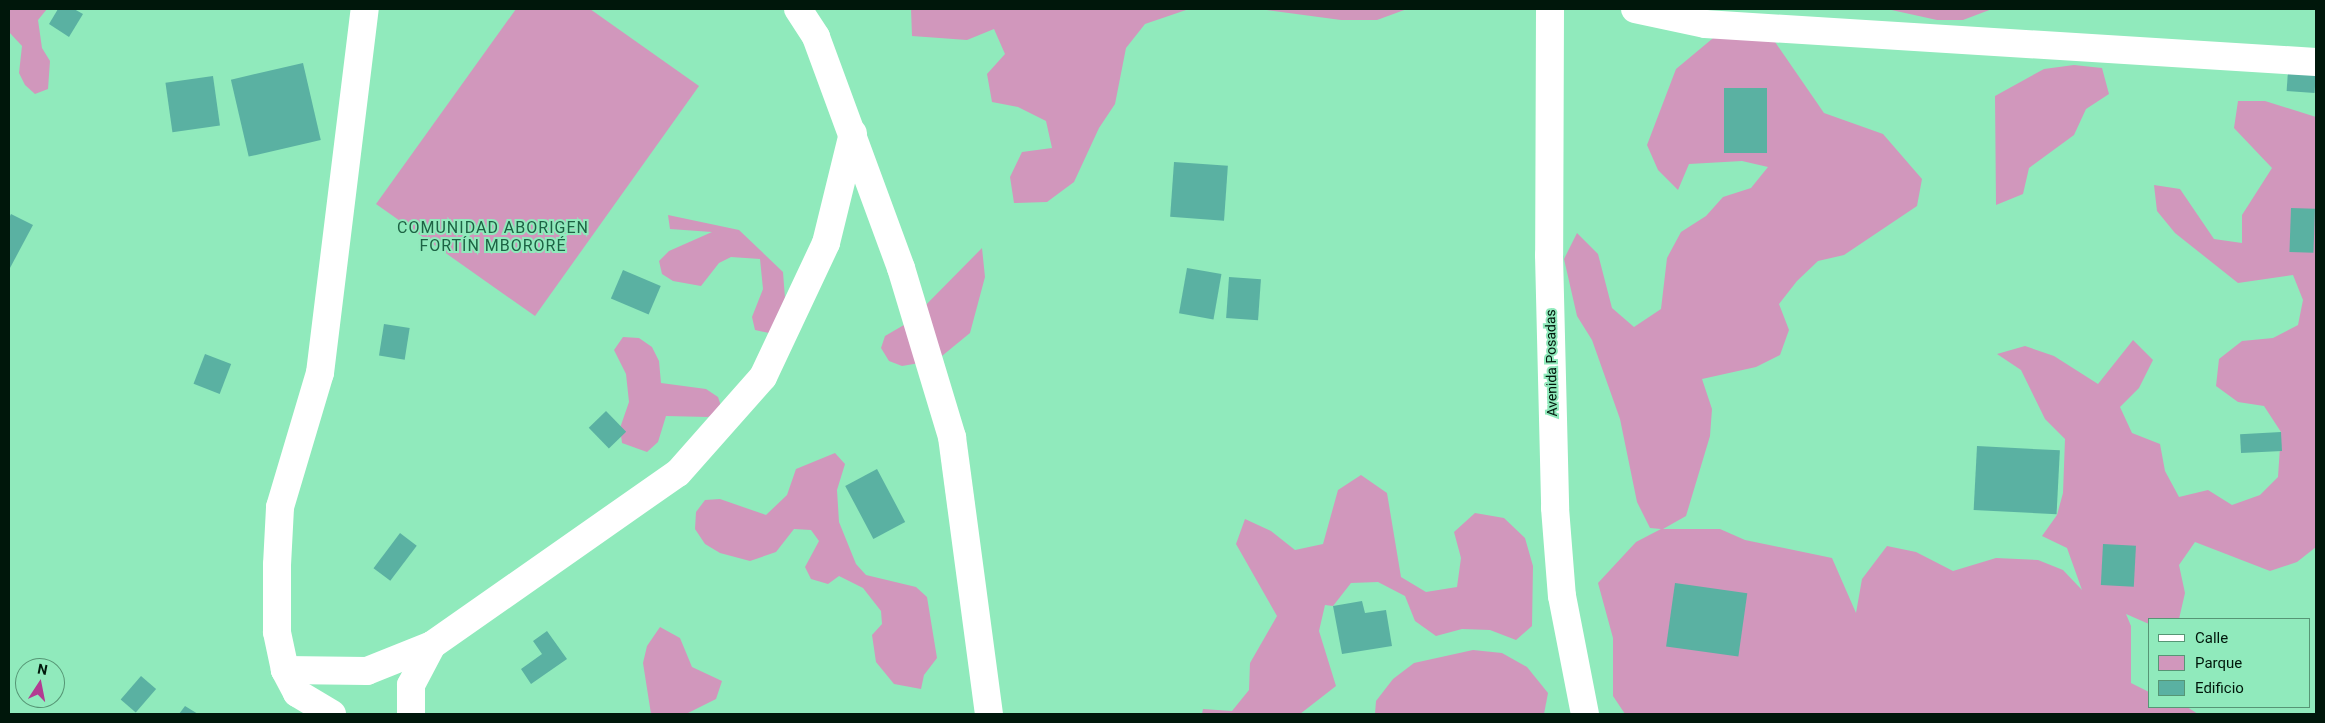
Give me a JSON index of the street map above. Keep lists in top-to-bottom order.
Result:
{
  "streets": {
    "street": ["Avenida Posadas"]
  },
  "districts": ["COMUNIDAD ABORIGEN FORTÍN MBORORÉ"],
  "legend": ["Calle", "Parque", "Edificio"],
  "north": "top"
}
